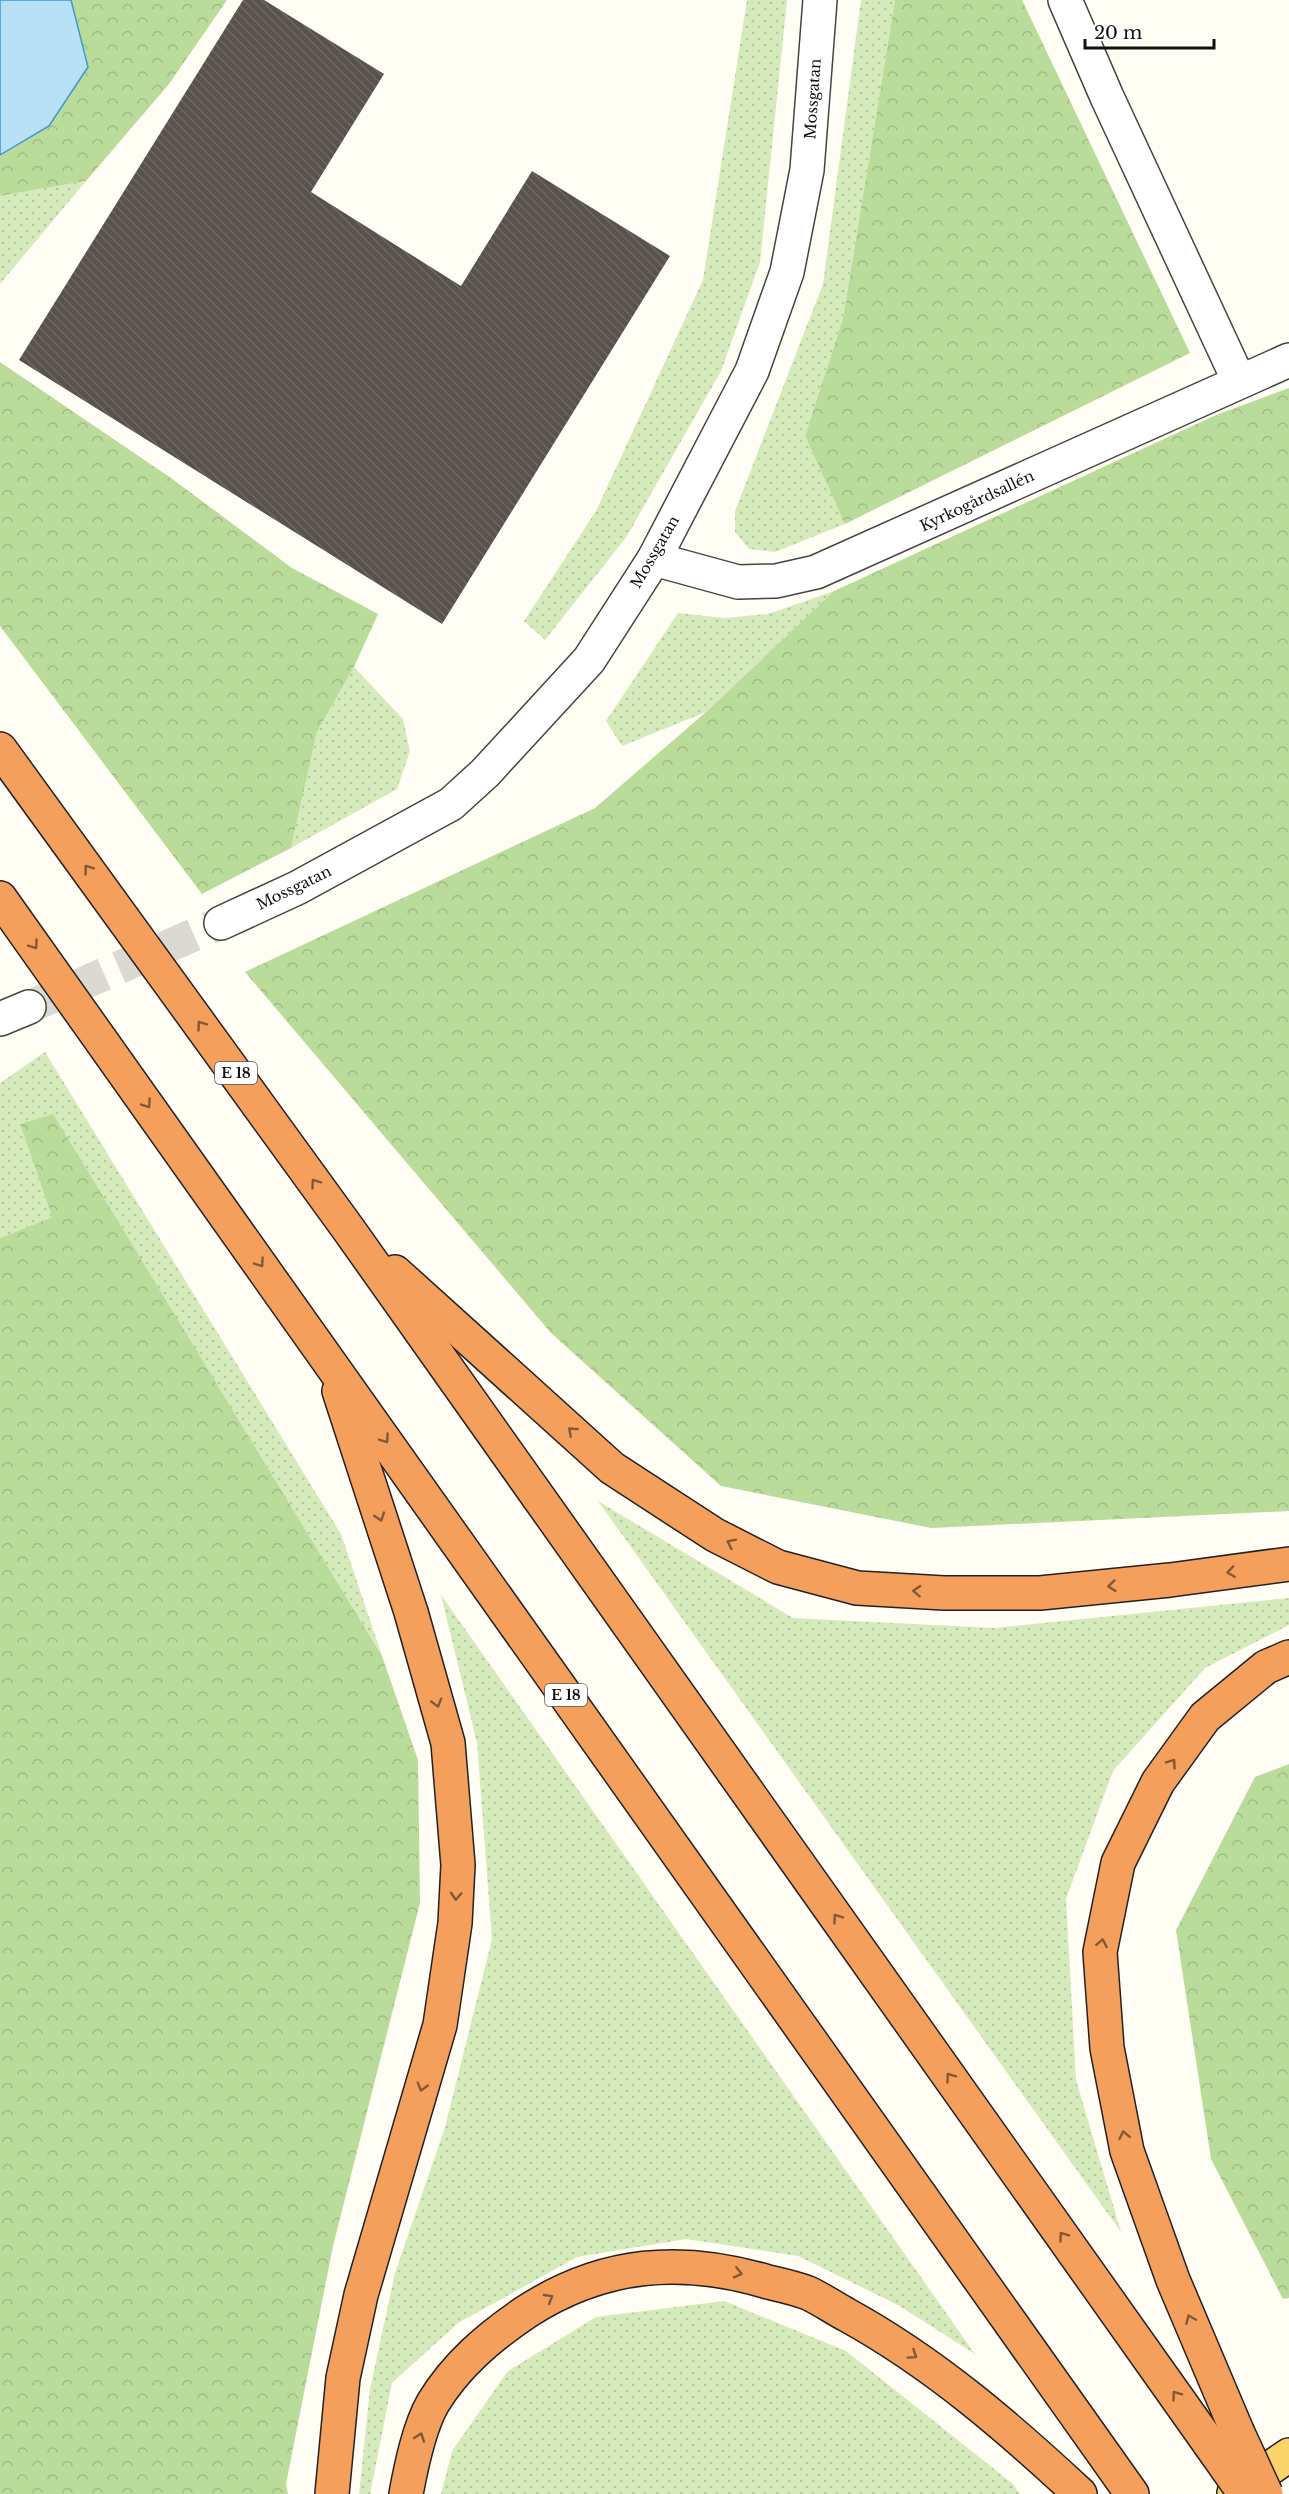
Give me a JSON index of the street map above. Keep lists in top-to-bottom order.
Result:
{
  "streets": {
    "highway": ["E 18"],
    "street": ["Mossgatan", "Kyrkogårdsallén"]
  },
  "crossings": [
    ["Mossgatan", "Kyrkogårdsallén"]
  ],
  "scale_bar": "20 m"
}
